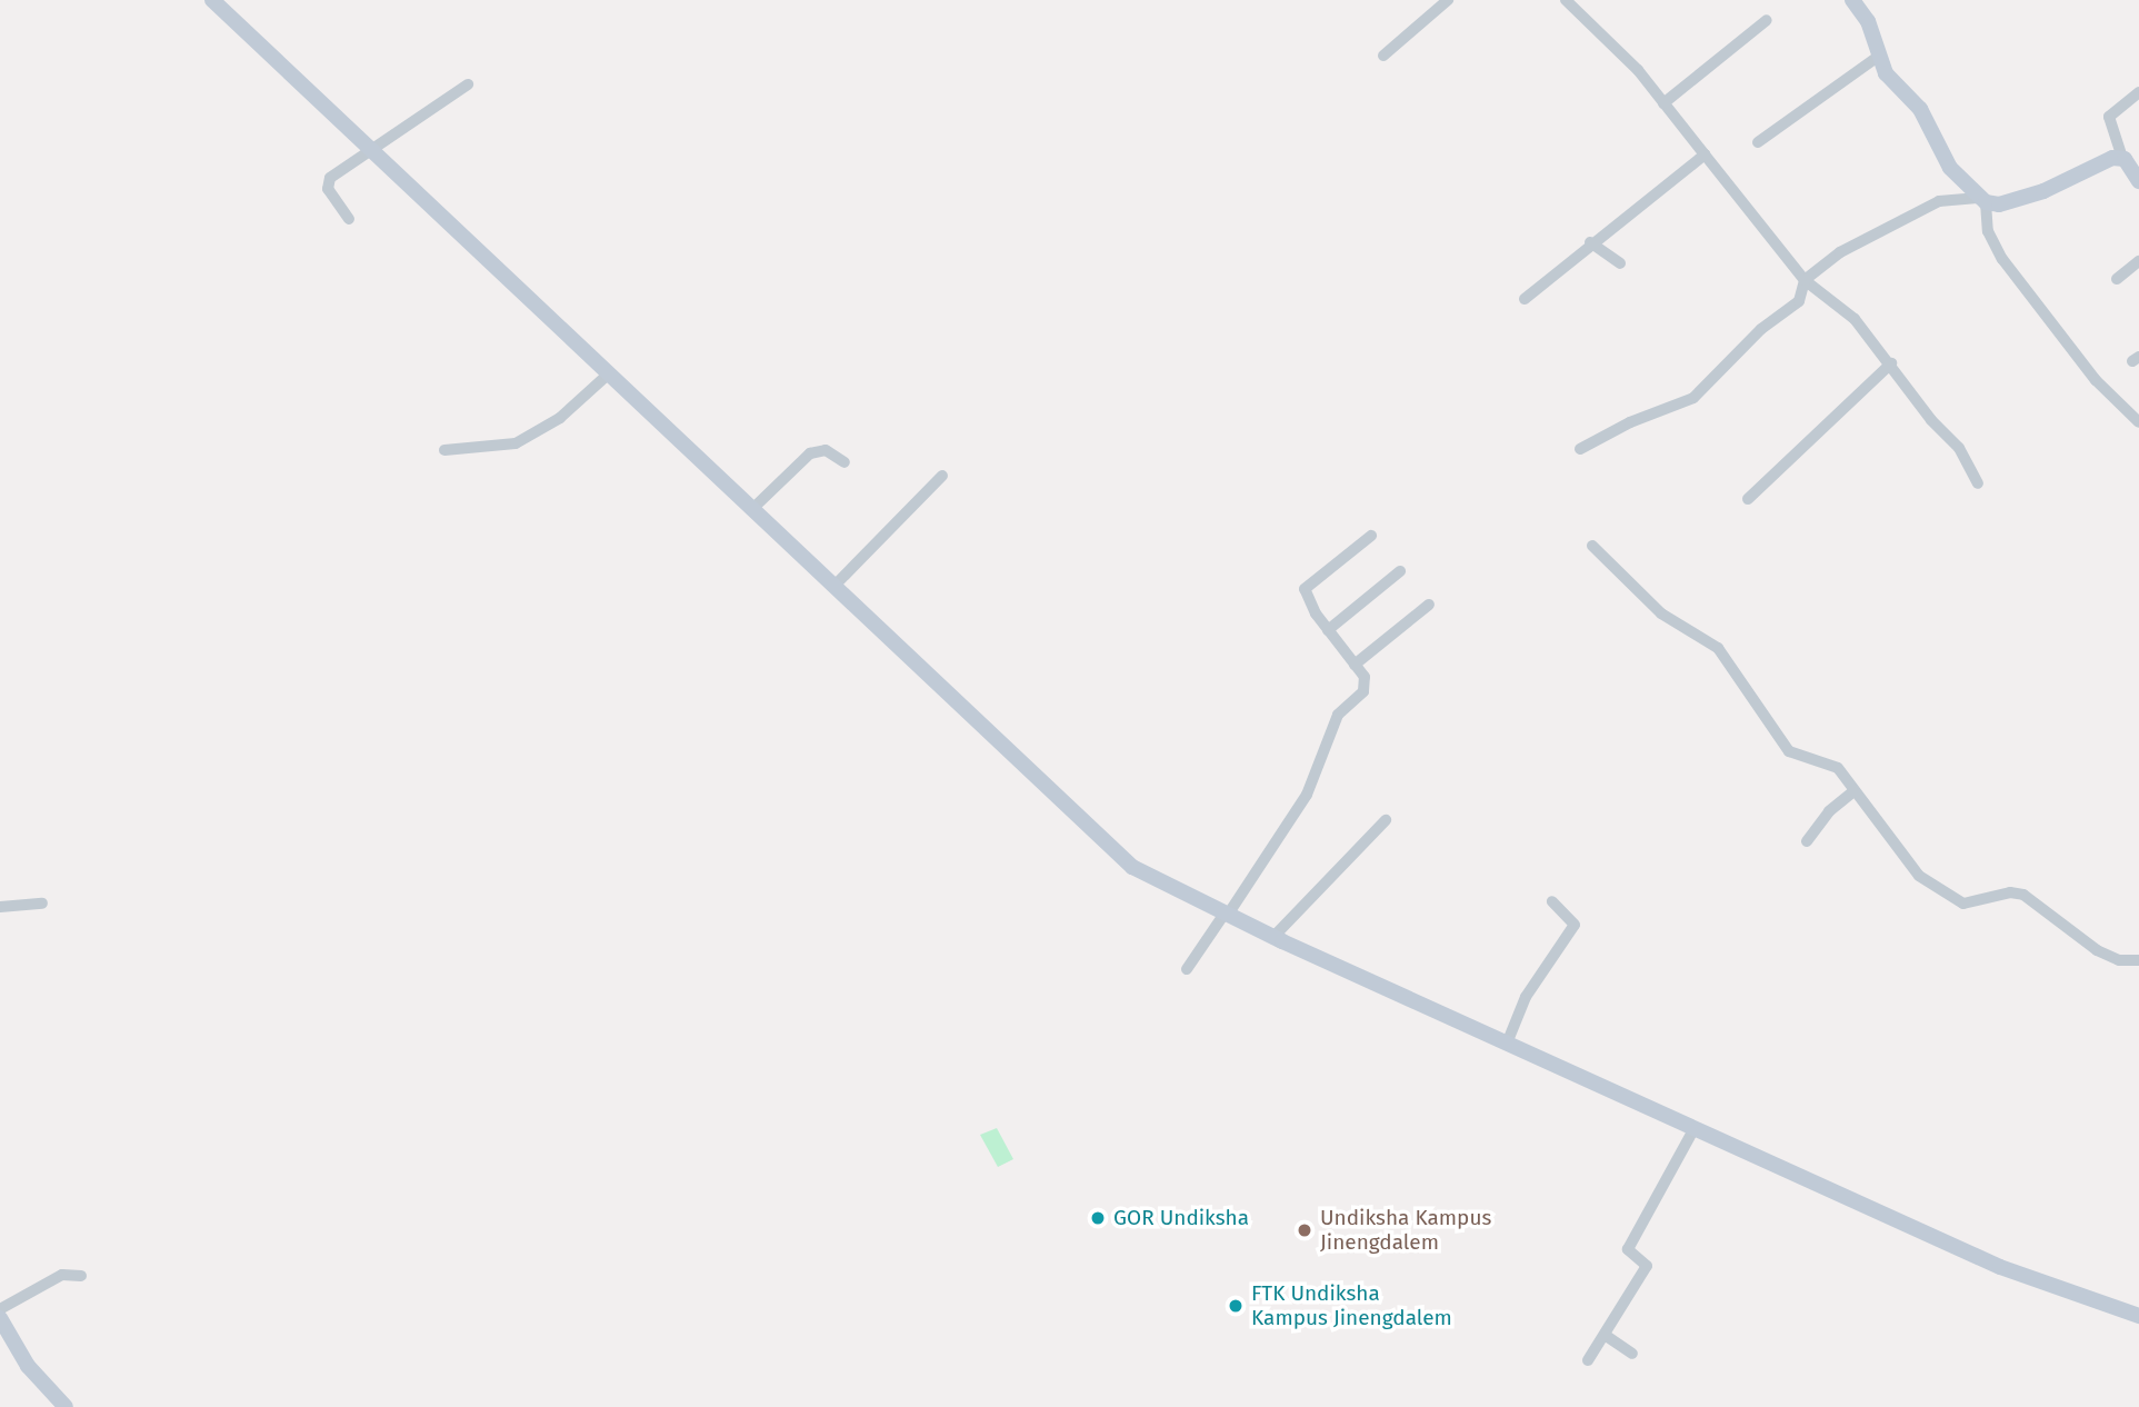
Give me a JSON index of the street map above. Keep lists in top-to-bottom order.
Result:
{
  "places": ["GOR Undiksha", "Undiksha Kampus Jinengdalem", "FTK Undiksha Kampus Jinengdalem"]
}
